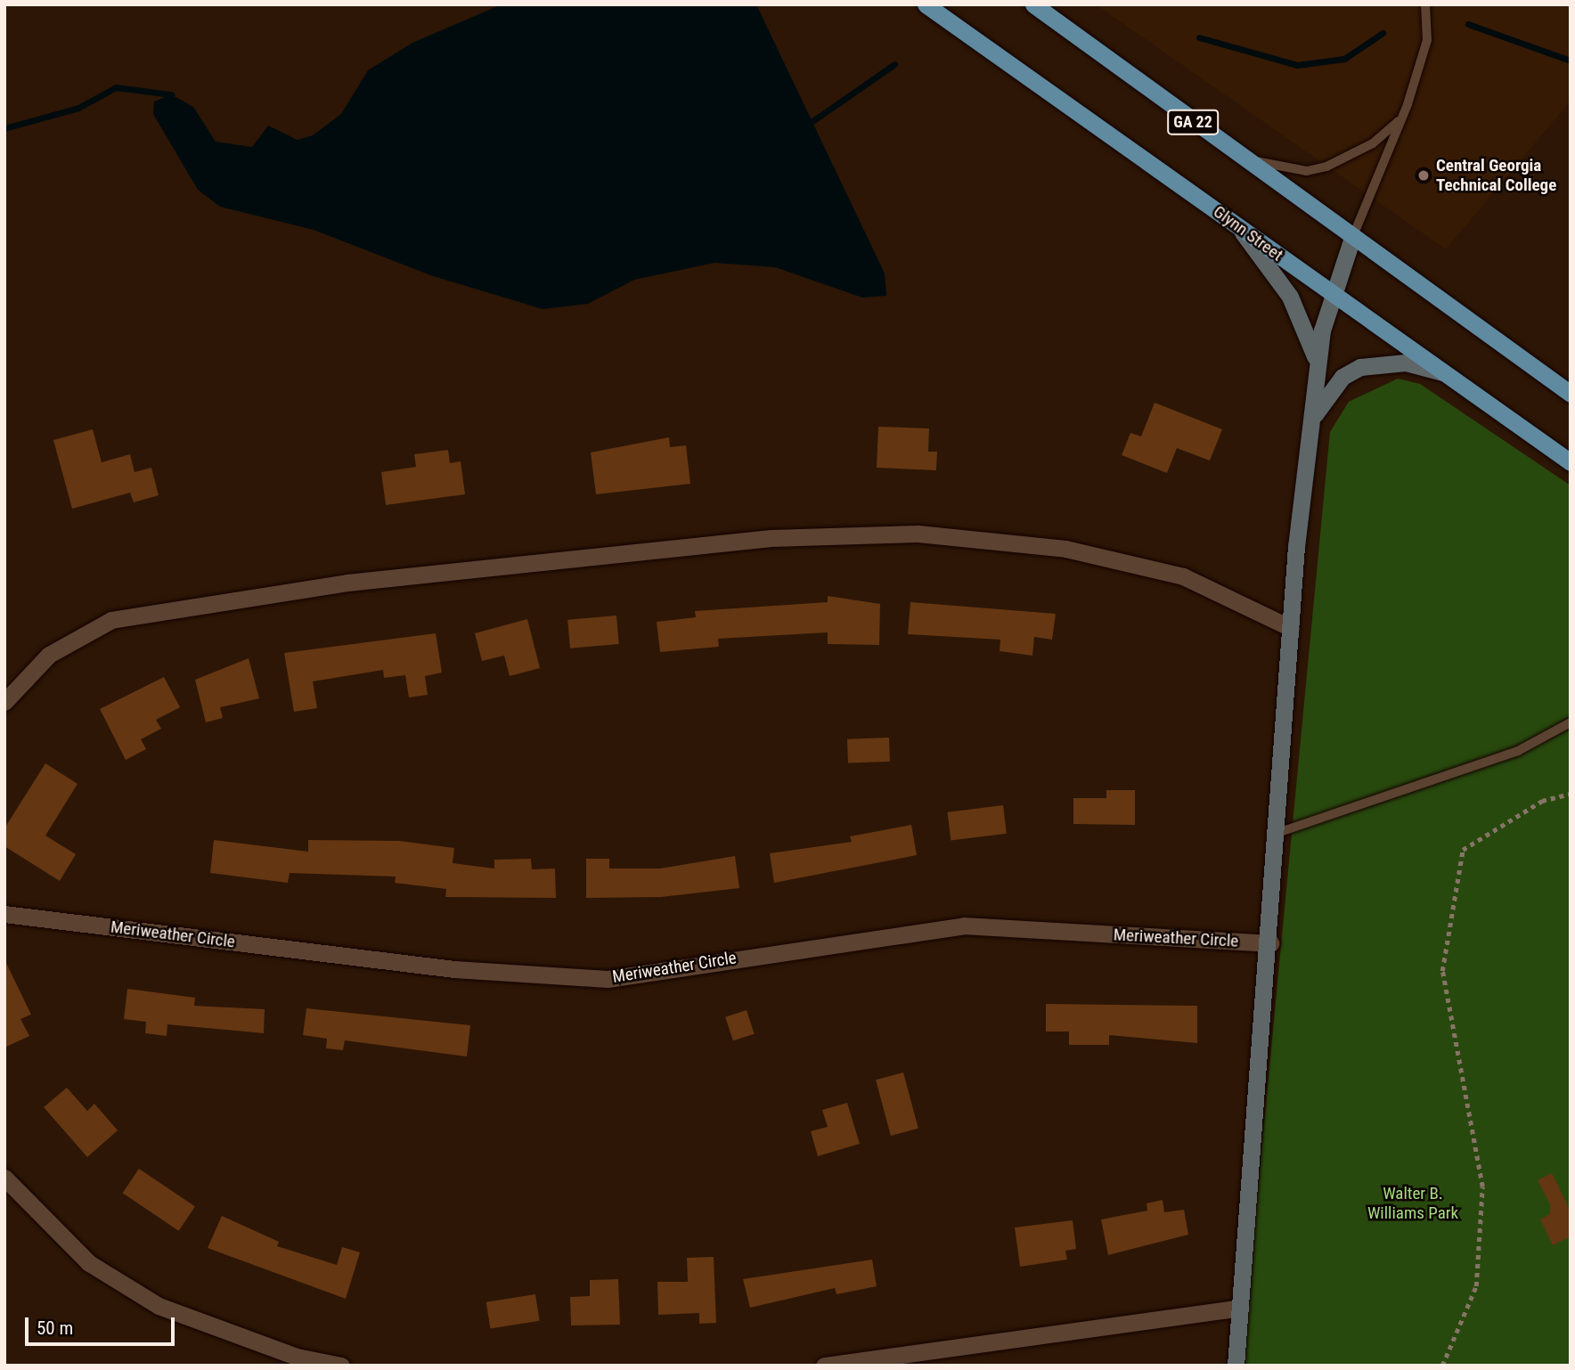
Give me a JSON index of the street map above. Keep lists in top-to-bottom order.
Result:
{
  "streets": {
    "main road": ["GA 22", "Glynn Street"],
    "street": ["Meriweather Circle"]
  },
  "parks": ["Walter B. Williams Park"],
  "places": ["Central Georgia Technical College"],
  "scale_bar": "50 m"
}
